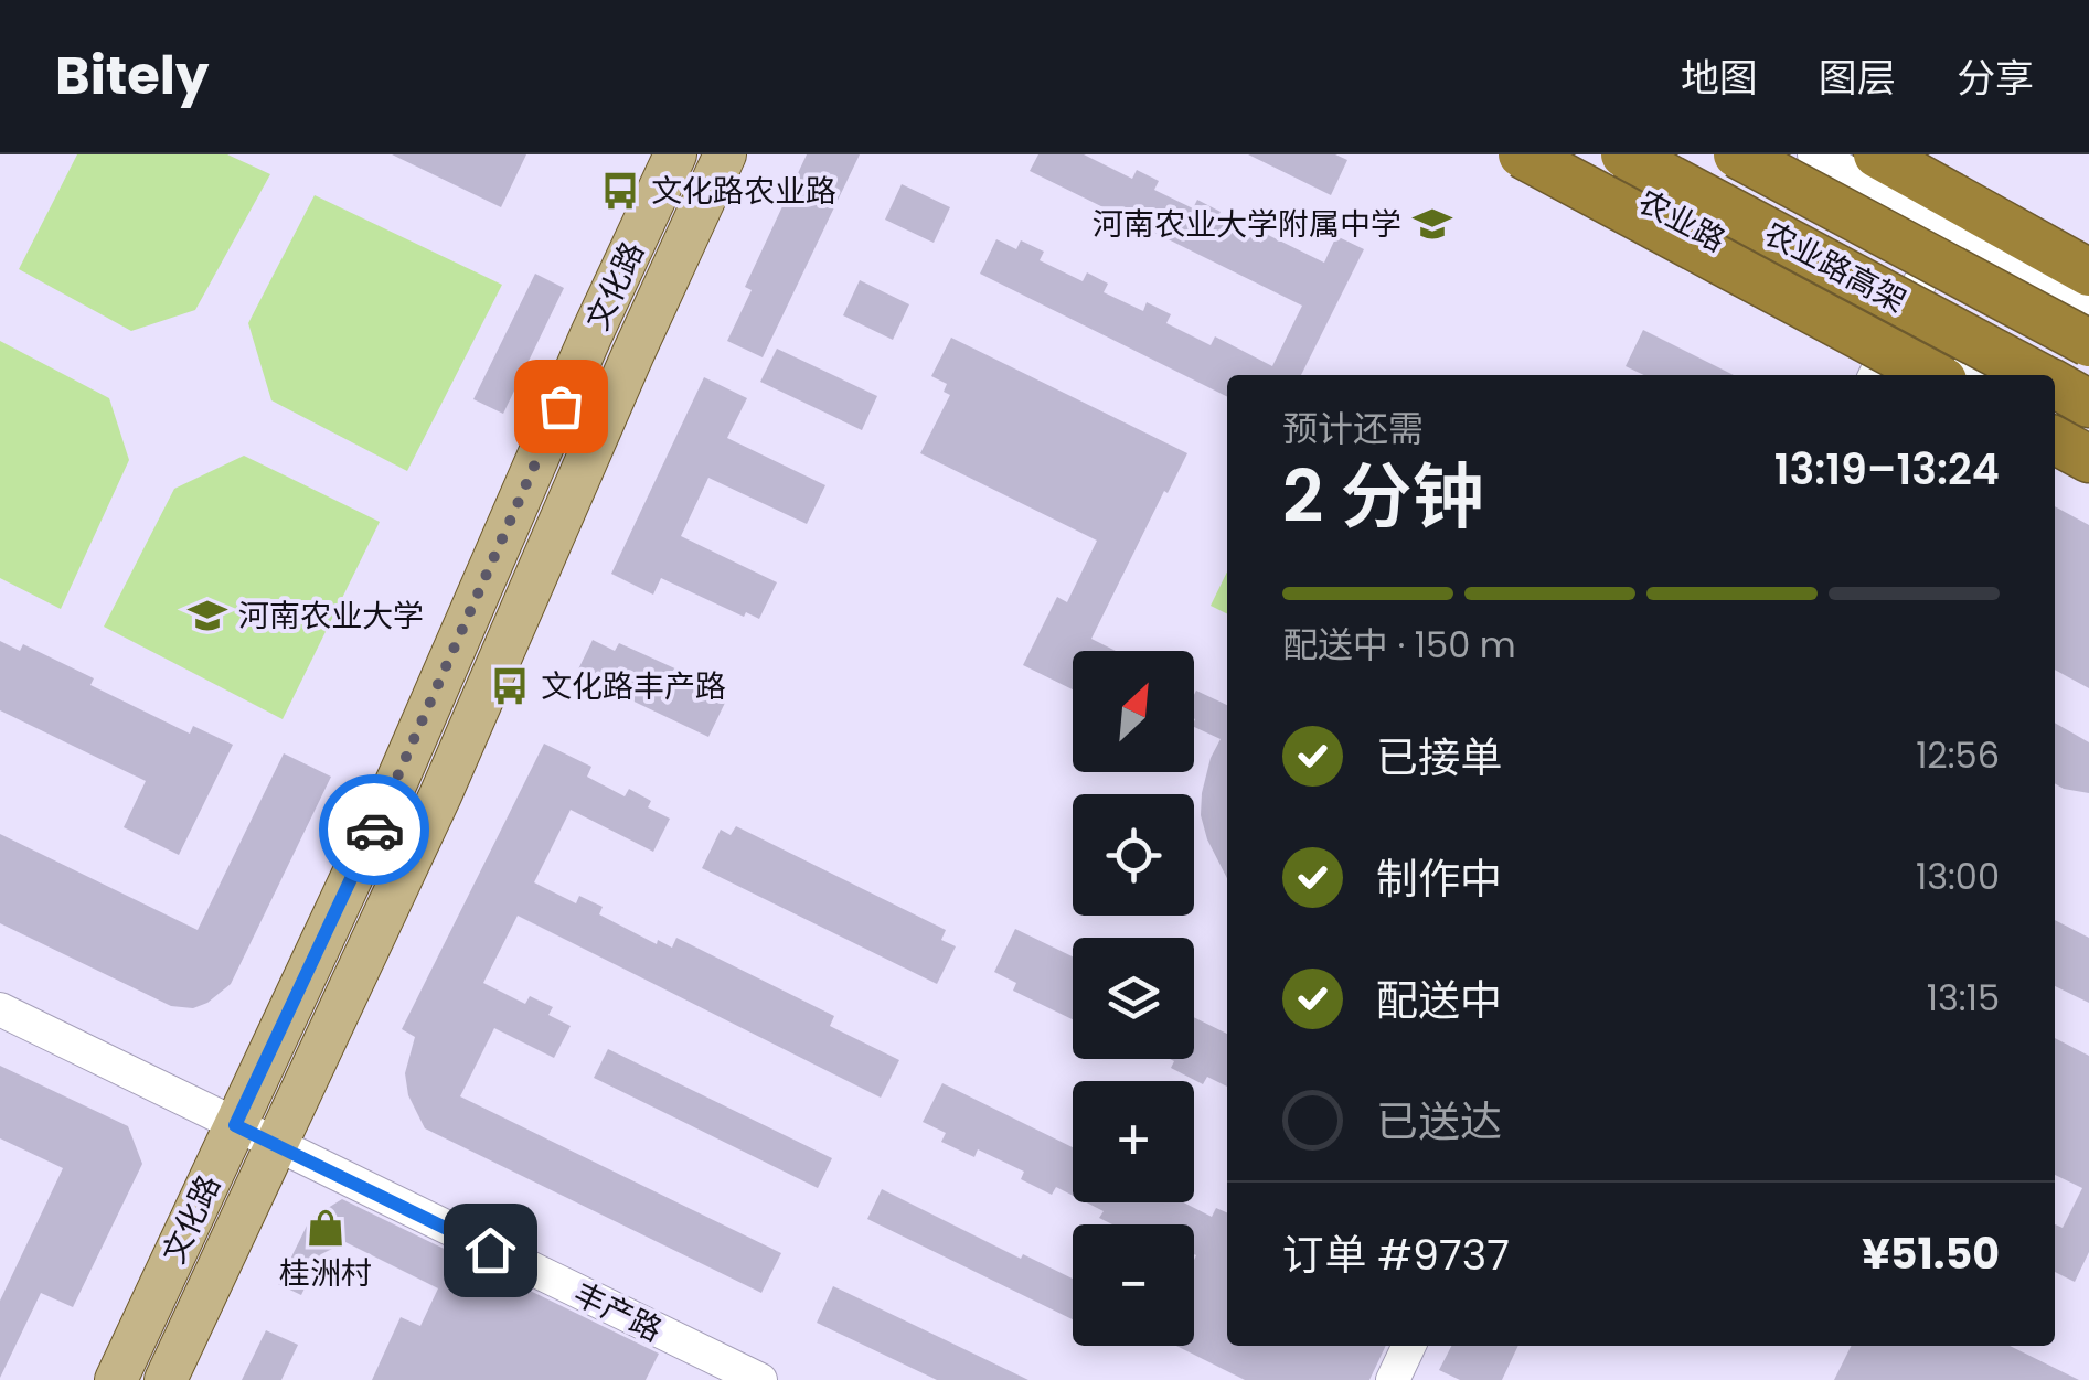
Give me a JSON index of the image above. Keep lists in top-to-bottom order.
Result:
{
  "streets": {
    "highway": ["农业路高架"],
    "main road": ["文化路"],
    "street": ["农业路", "丰产路"]
  },
  "crossings": [
    ["文化路", "丰产路"]
  ],
  "places": {
    "bus stop": ["文化路农业路", "文化路丰产路"],
    "school or university": ["河南农业大学附属中学", "河南农业大学"],
    "shop": ["桂洲村"]
  },
  "north": "top right",
  "page": {
    "header": "Bitely",
    "nav": ["地图", "图层", "分享"],
    "heading": ["2 分钟", "预计还需", "13:19–13:24"],
    "panel": ["订单 #9737", "¥51.50"],
    "bar": "配送中 · 150 m",
    "map_buttons": ["+", "−"],
    "list": [
      ["已接单", "12:56"],
      ["制作中", "13:00"],
      ["配送中", "13:15"],
      "已送达"
    ]
  }
}
